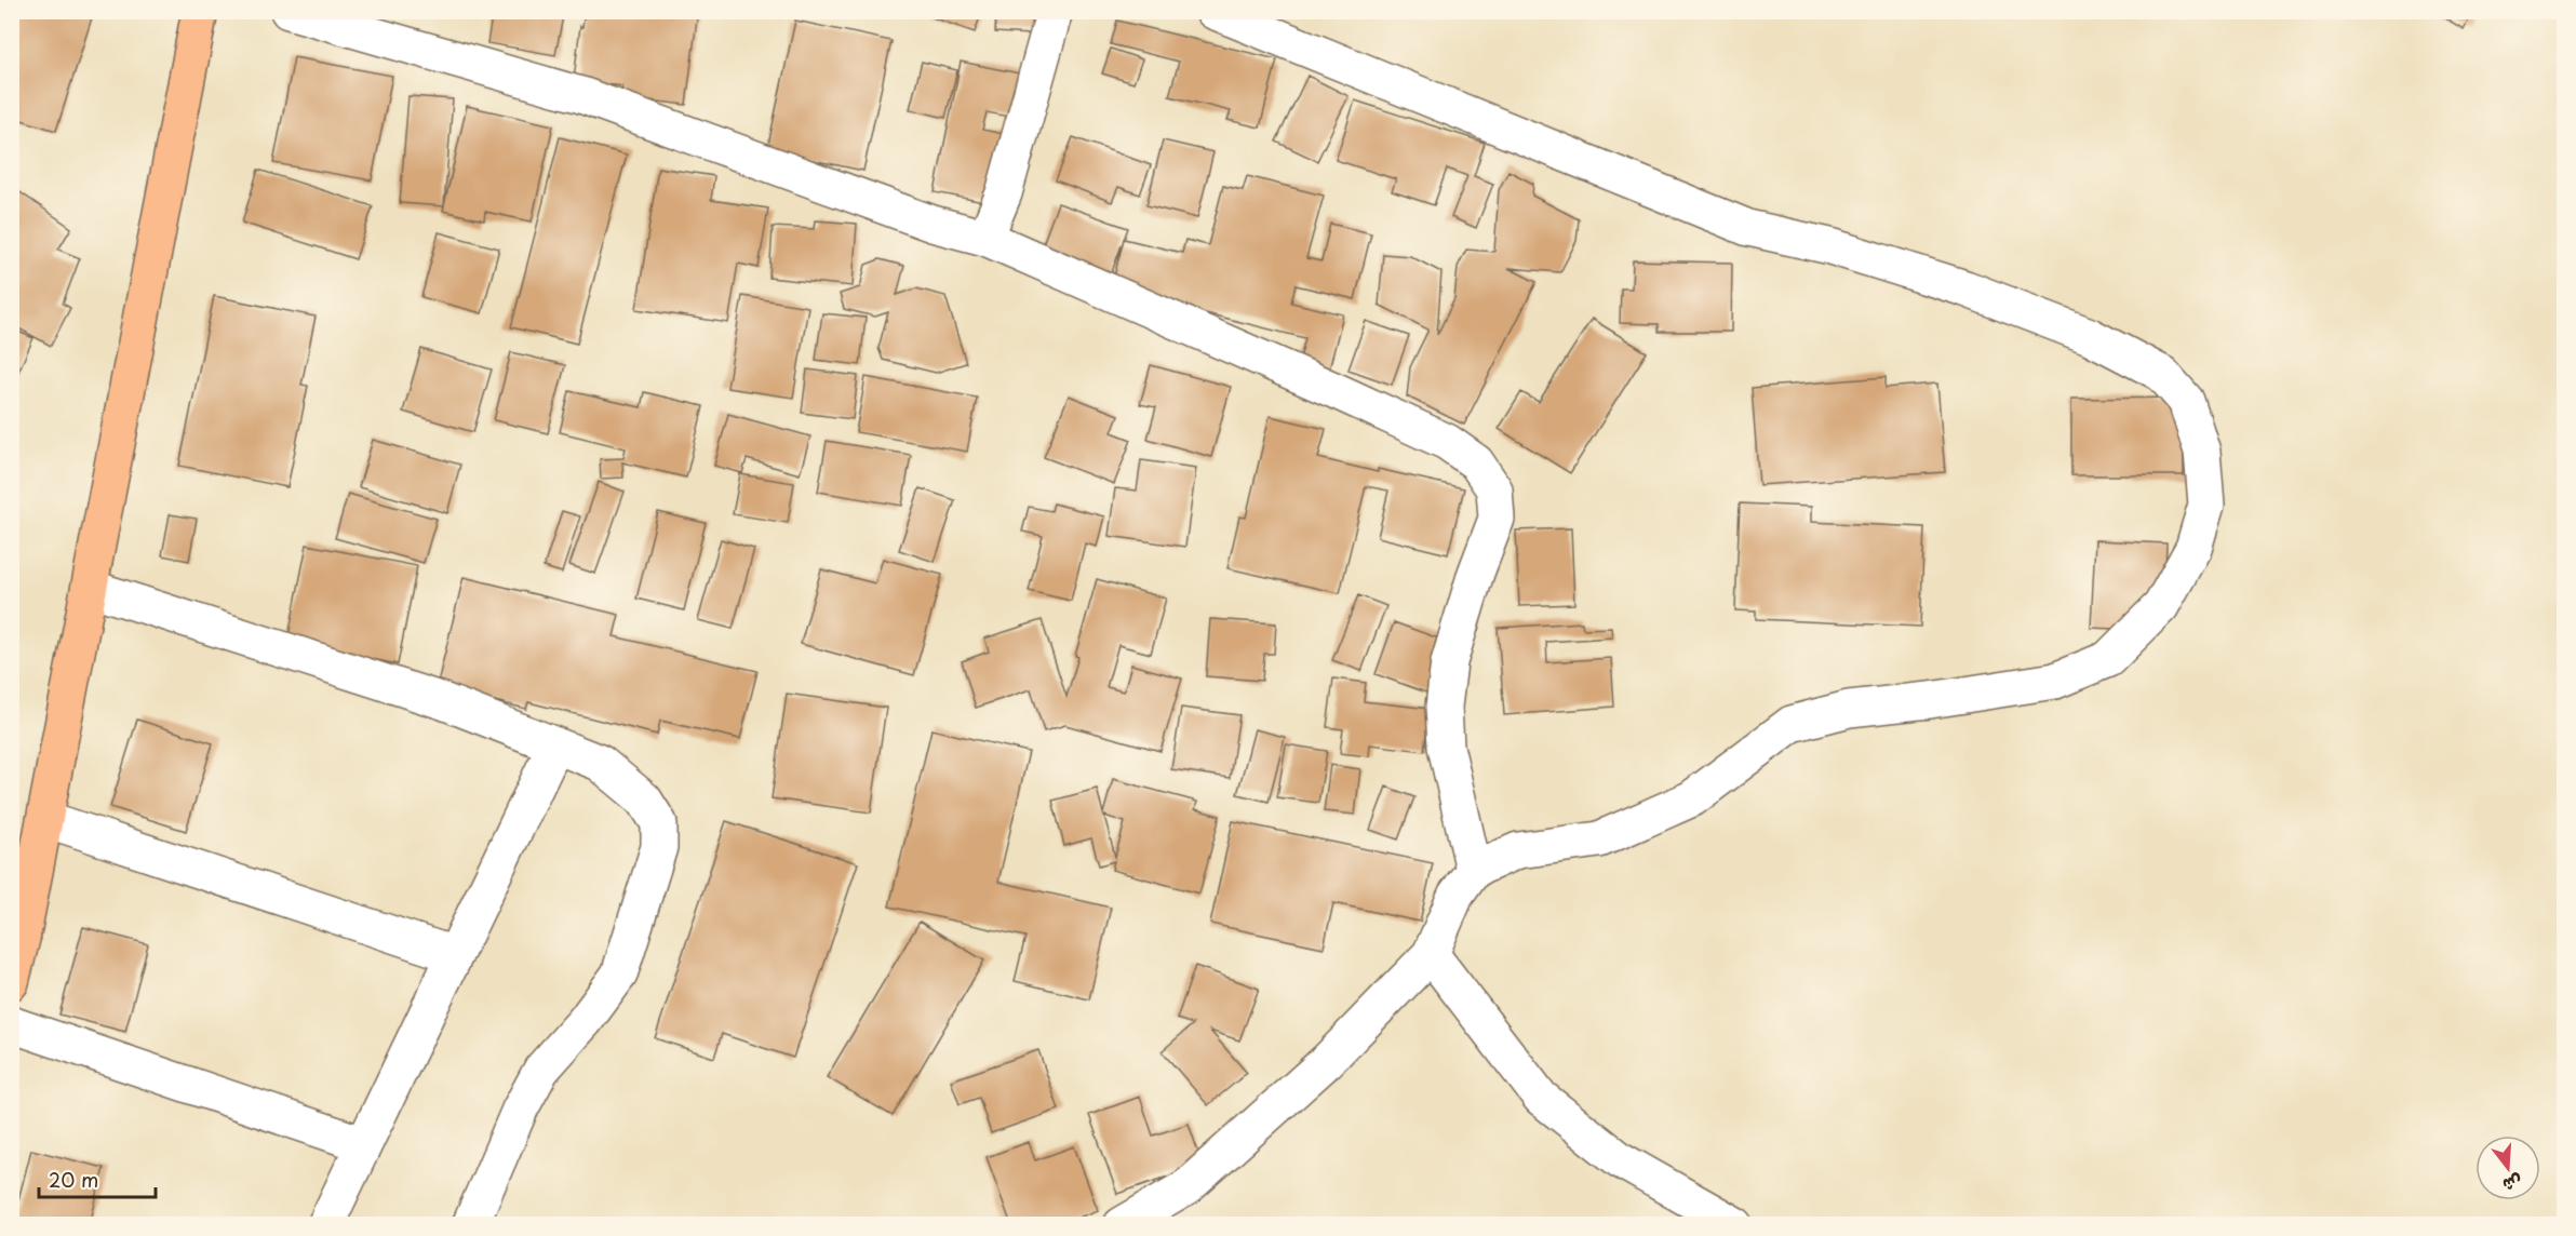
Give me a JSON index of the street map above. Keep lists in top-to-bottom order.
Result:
{
  "scale_bar": "20 m",
  "north": "bottom"
}
